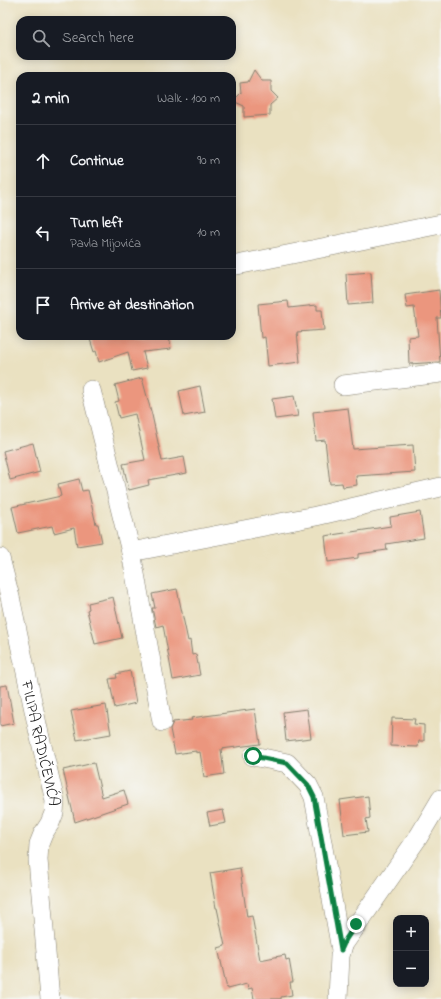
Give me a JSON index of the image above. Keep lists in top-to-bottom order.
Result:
{
  "streets": {
    "street": ["FILIPA RADIČEVIĆA"]
  },
  "page": {
    "search": "Search here",
    "heading": ["2 min", "Walk · 100 m"],
    "list": [
      ["Continue", "90 m"],
      ["Turn left", "Pavla Mijovića", "10 m"],
      "Arrive at destination"
    ],
    "map_buttons": ["+", "−"]
  }
}
